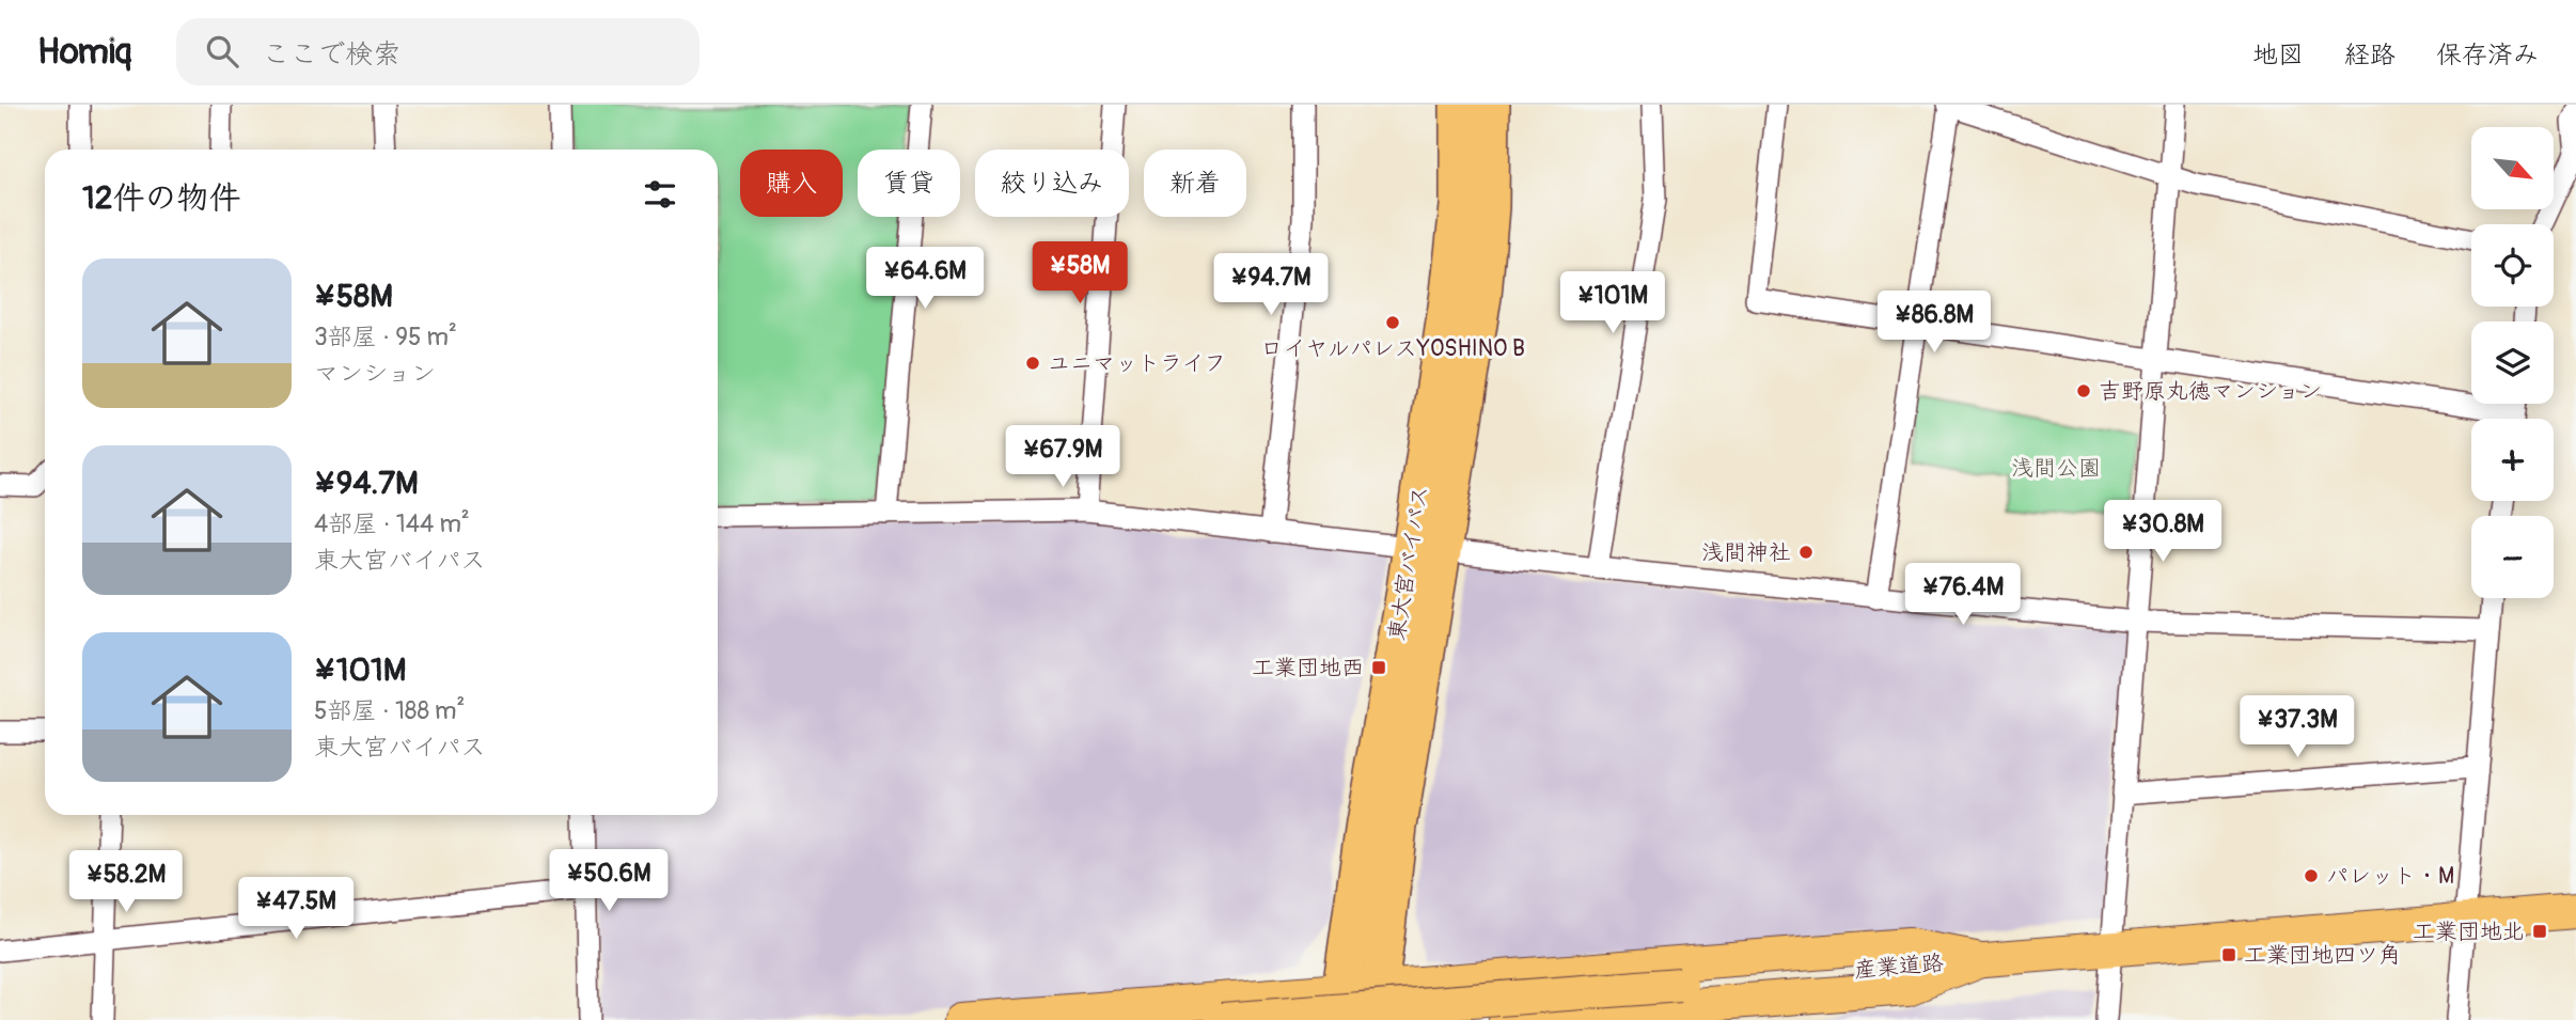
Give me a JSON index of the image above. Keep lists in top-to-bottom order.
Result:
{
  "streets": {
    "highway": ["東大宮バイパス"],
    "main road": ["産業道路"]
  },
  "parks": ["浅間公園"],
  "places": {
    "other": [
      "ロイヤルパレスYOSHINO B",
      "ユニマットライフ",
      "吉野原丸徳マンション",
      "浅間神社",
      "パレット・M"
    ],
    "transit": ["工業団地西", "工業団地北", "工業団地四ツ角"]
  },
  "north": "bottom right",
  "page": {
    "header": "Homiq",
    "search": "ここで検索",
    "nav": ["地図", "経路", "保存済み"],
    "map_buttons": ["+", "−"],
    "chip": [
      "購入",
      "賃貸",
      "絞り込み",
      "新着"
    ],
    "heading": "12件の物件",
    "list": [
      {
        "name": "¥58M",
        "note": "3部屋 · 95 m² · マンション"
      },
      {
        "name": "¥94.7M",
        "note": "4部屋 · 144 m² · 東大宮バイパス"
      },
      {
        "name": "¥101M",
        "note": "5部屋 · 188 m² · 東大宮バイパス"
      }
    ],
    "price": [
      "¥58M",
      "¥64.6M",
      "¥94.7M",
      "¥101M",
      "¥86.8M",
      "¥67.9M",
      "¥30.8M",
      "¥76.4M",
      "¥37.3M",
      "¥50.6M",
      "¥58.2M",
      "¥47.5M"
    ]
  }
}
